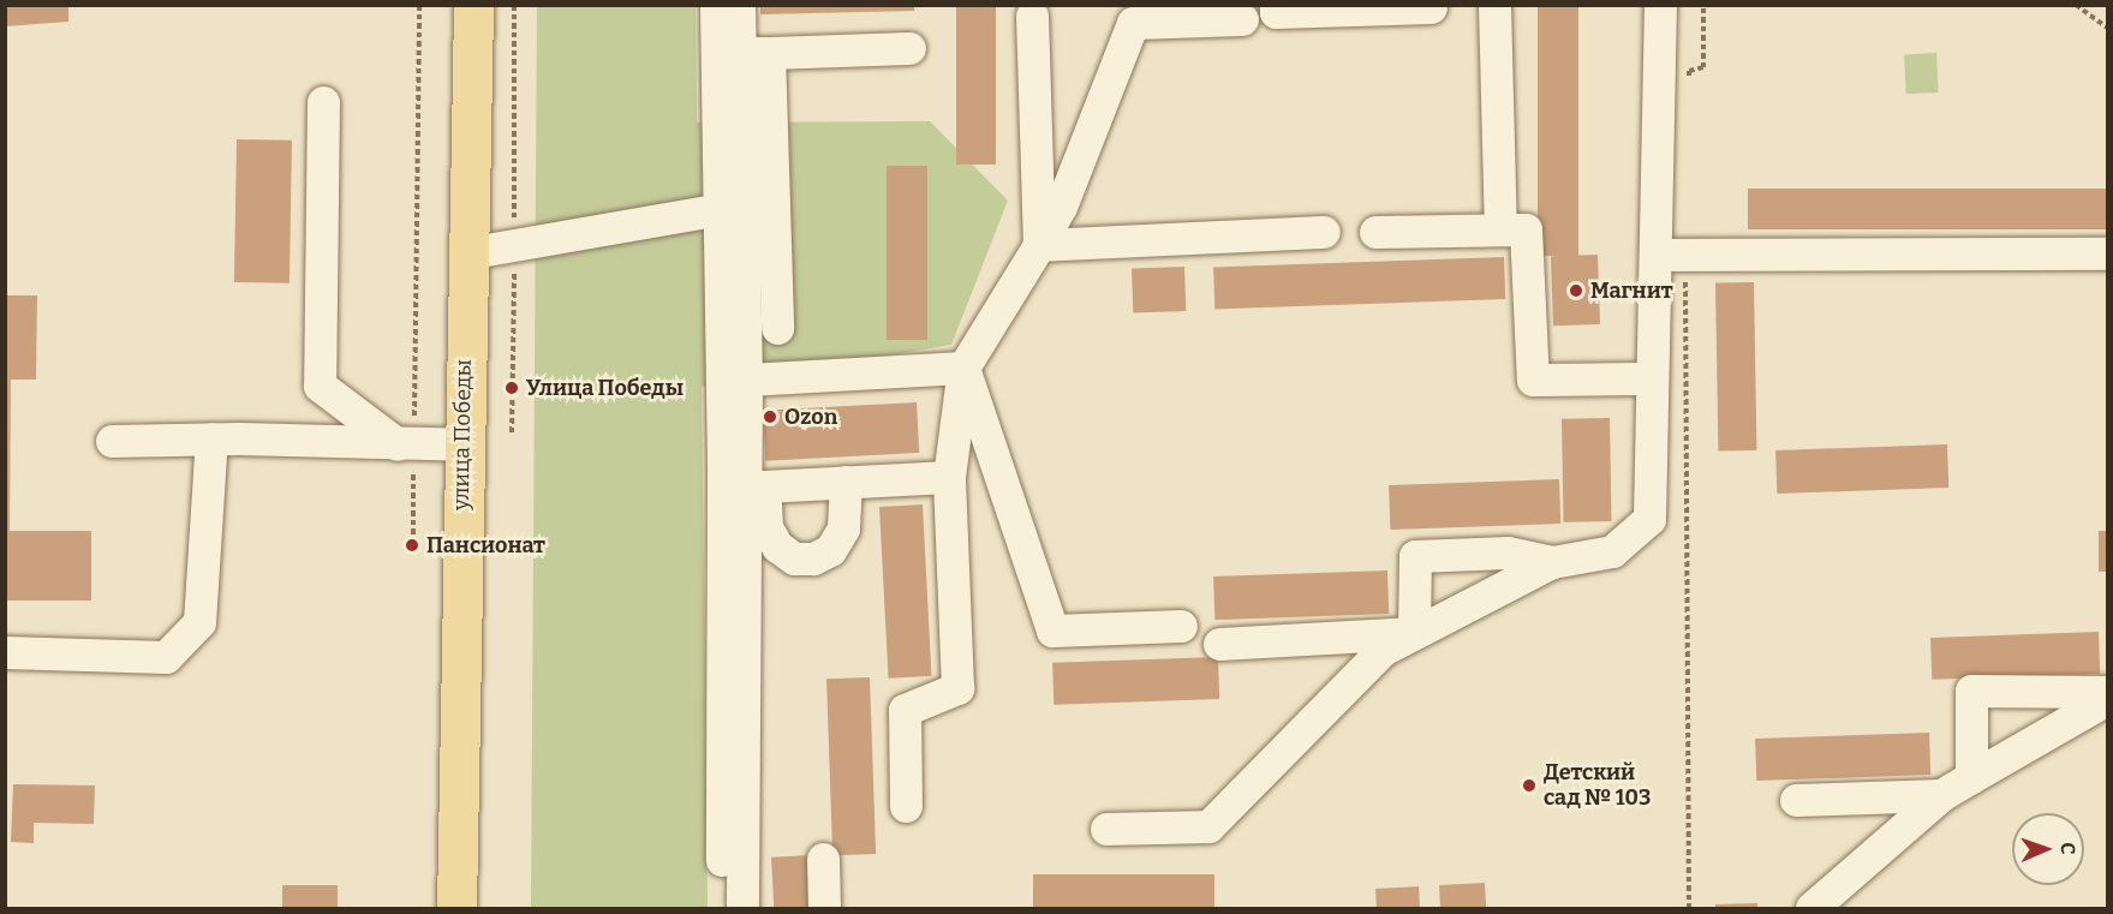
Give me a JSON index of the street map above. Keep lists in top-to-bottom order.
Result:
{
  "streets": {
    "main road": ["улица Победы"]
  },
  "places": [
    "Магнит",
    "Улица Победы",
    "Ozon",
    "Пансионат",
    "Детский сад № 103"
  ],
  "north": "right"
}
